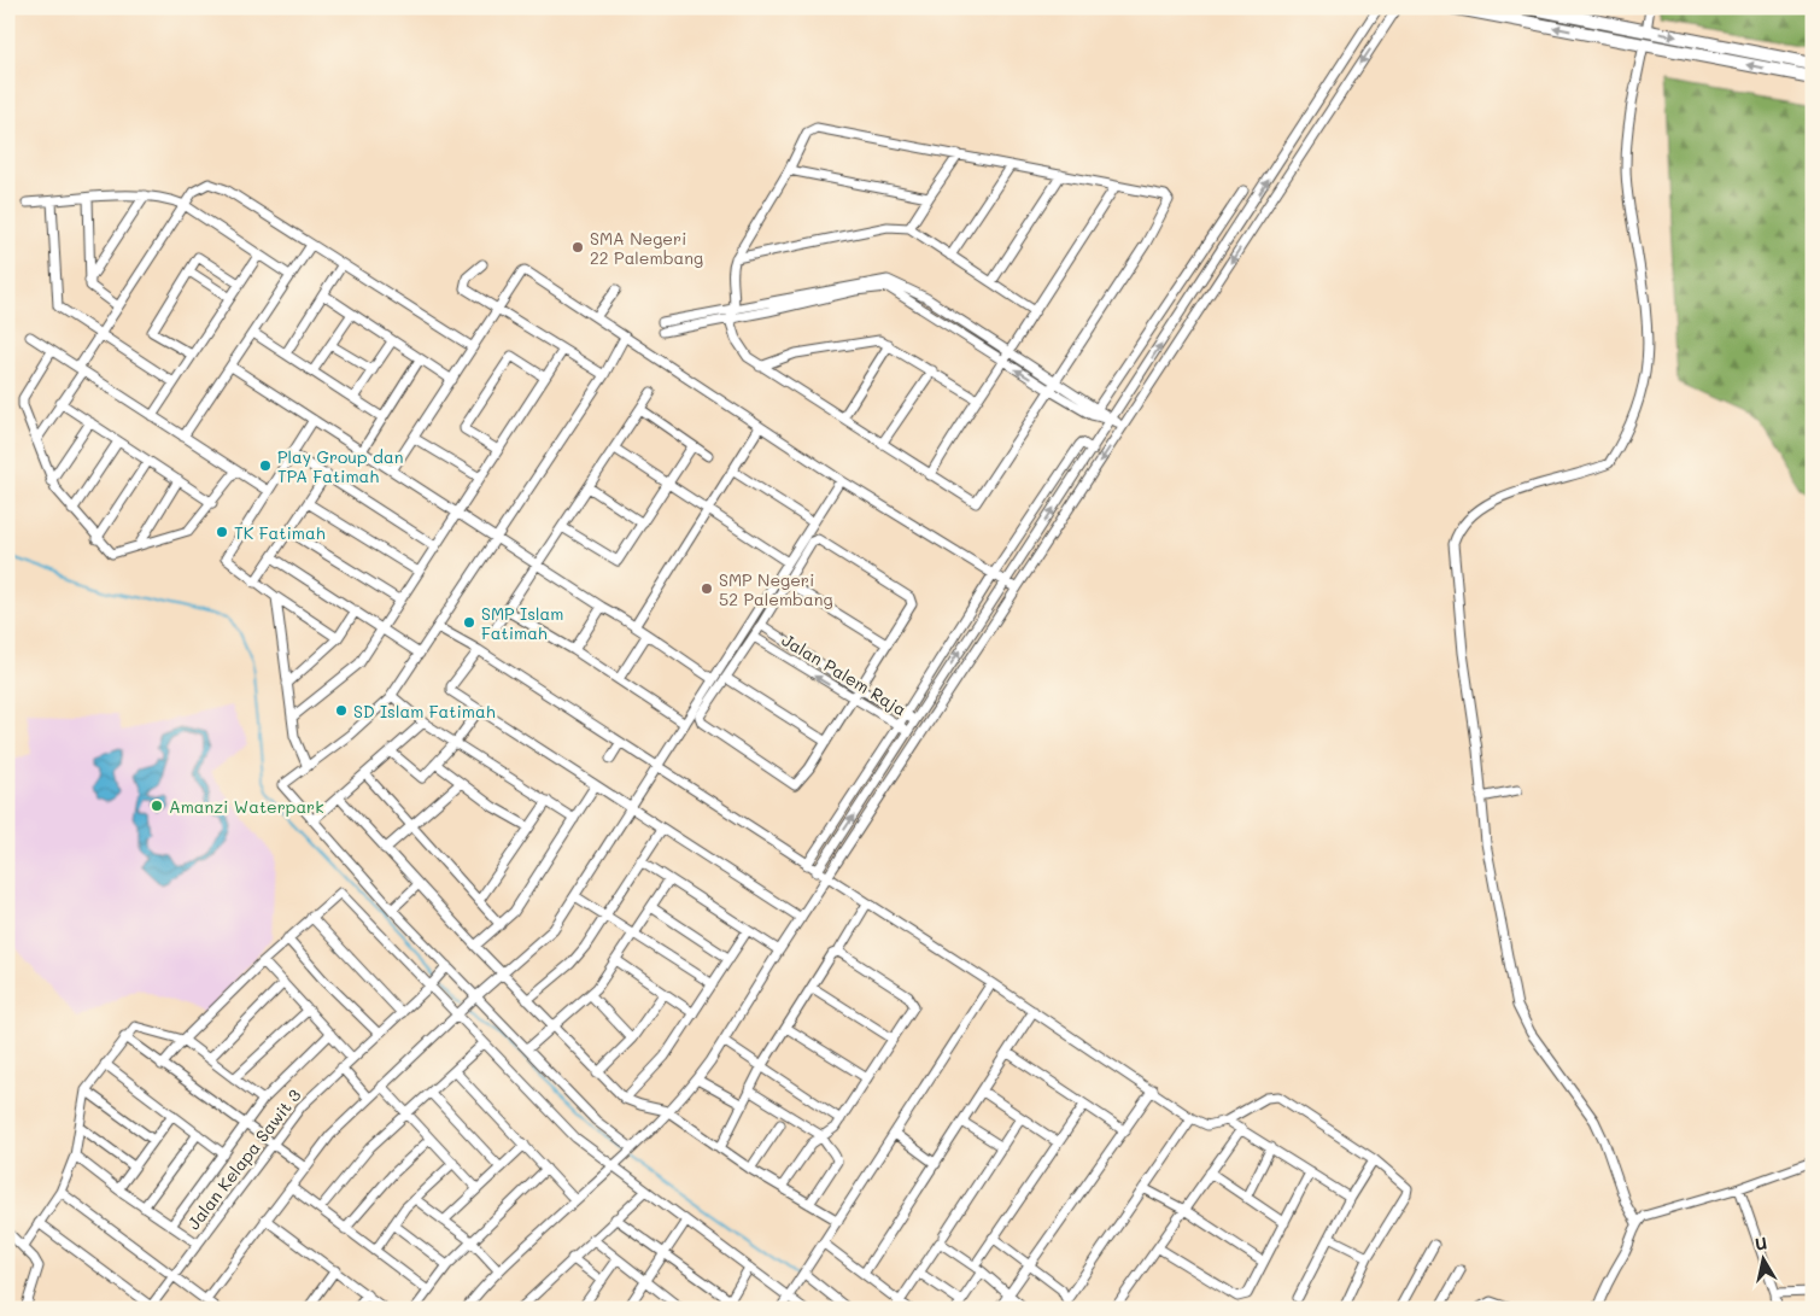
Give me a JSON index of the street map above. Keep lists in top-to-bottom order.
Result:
{
  "streets": {
    "street": ["Jalan Palem Raja", "Jalan Kelapa Sawit 3"]
  },
  "places": [
    "SMA Negeri 22 Palembang",
    "Play Group dan TPA Fatimah",
    "TK Fatimah",
    "SMP Negeri 52 Palembang",
    "SMP Islam Fatimah",
    "SD Islam Fatimah",
    "Amanzi Waterpark"
  ],
  "north": "top"
}
